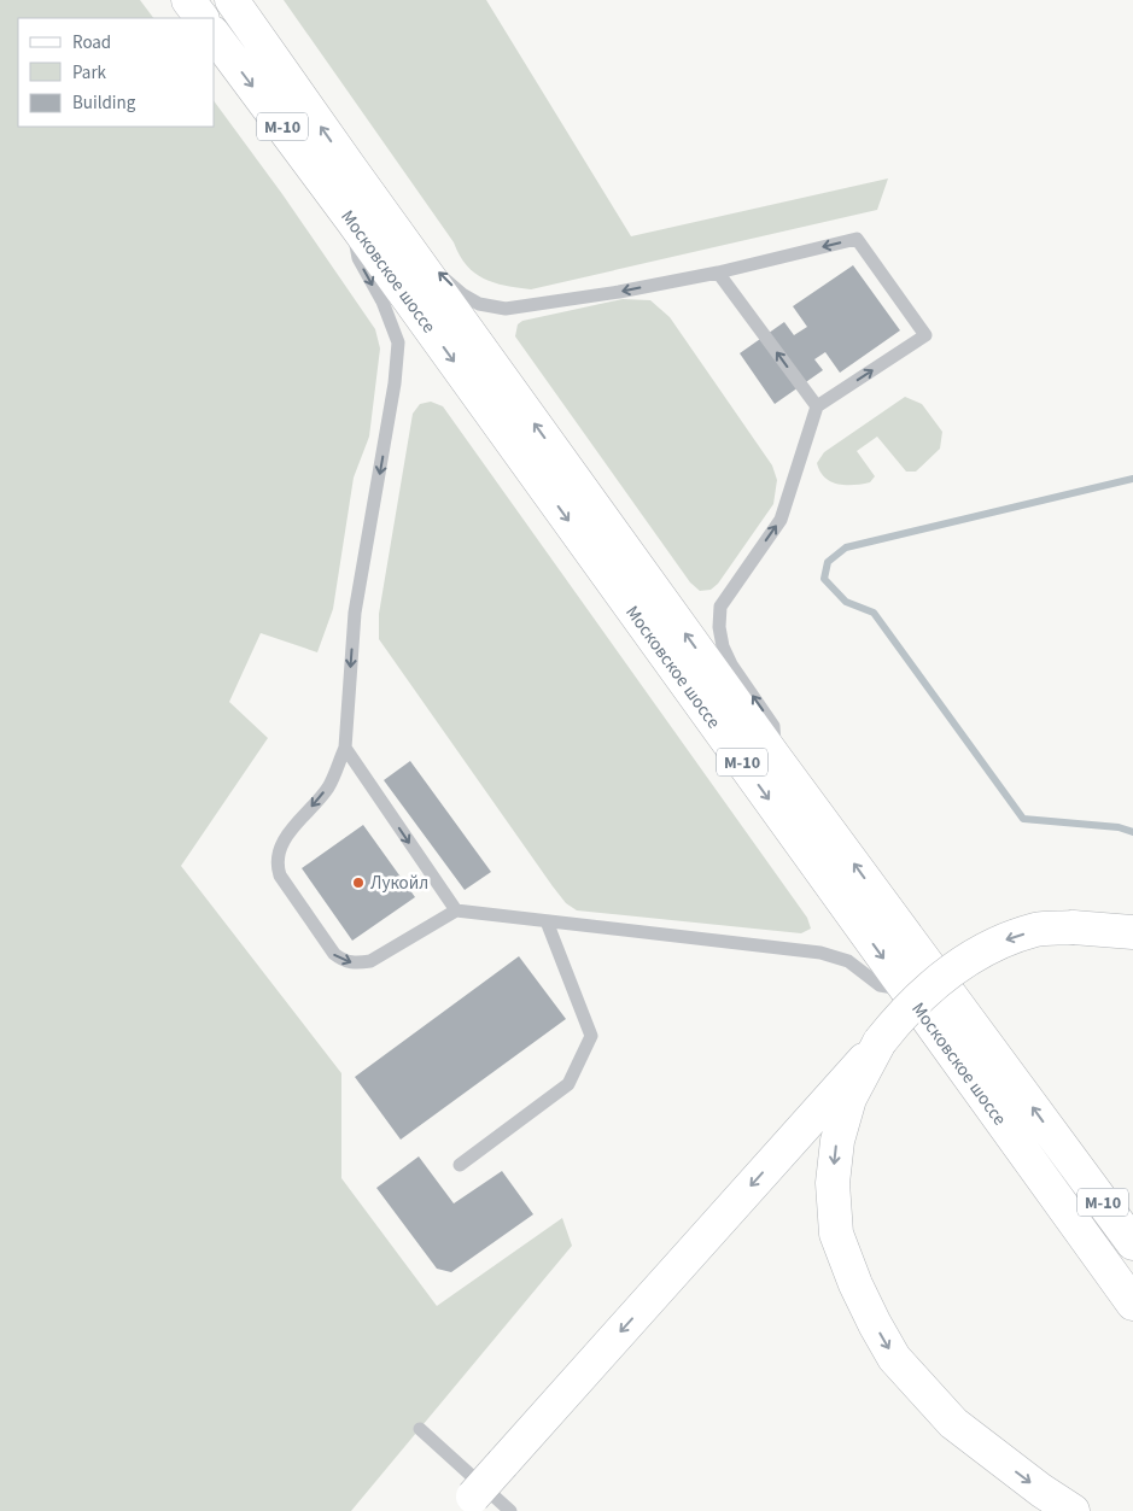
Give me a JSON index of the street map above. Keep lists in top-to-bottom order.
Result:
{
  "streets": {
    "main road": ["М-10", "Московское шоссе"]
  },
  "places": ["Лукойл"],
  "legend": ["Road", "Park", "Building"]
}
